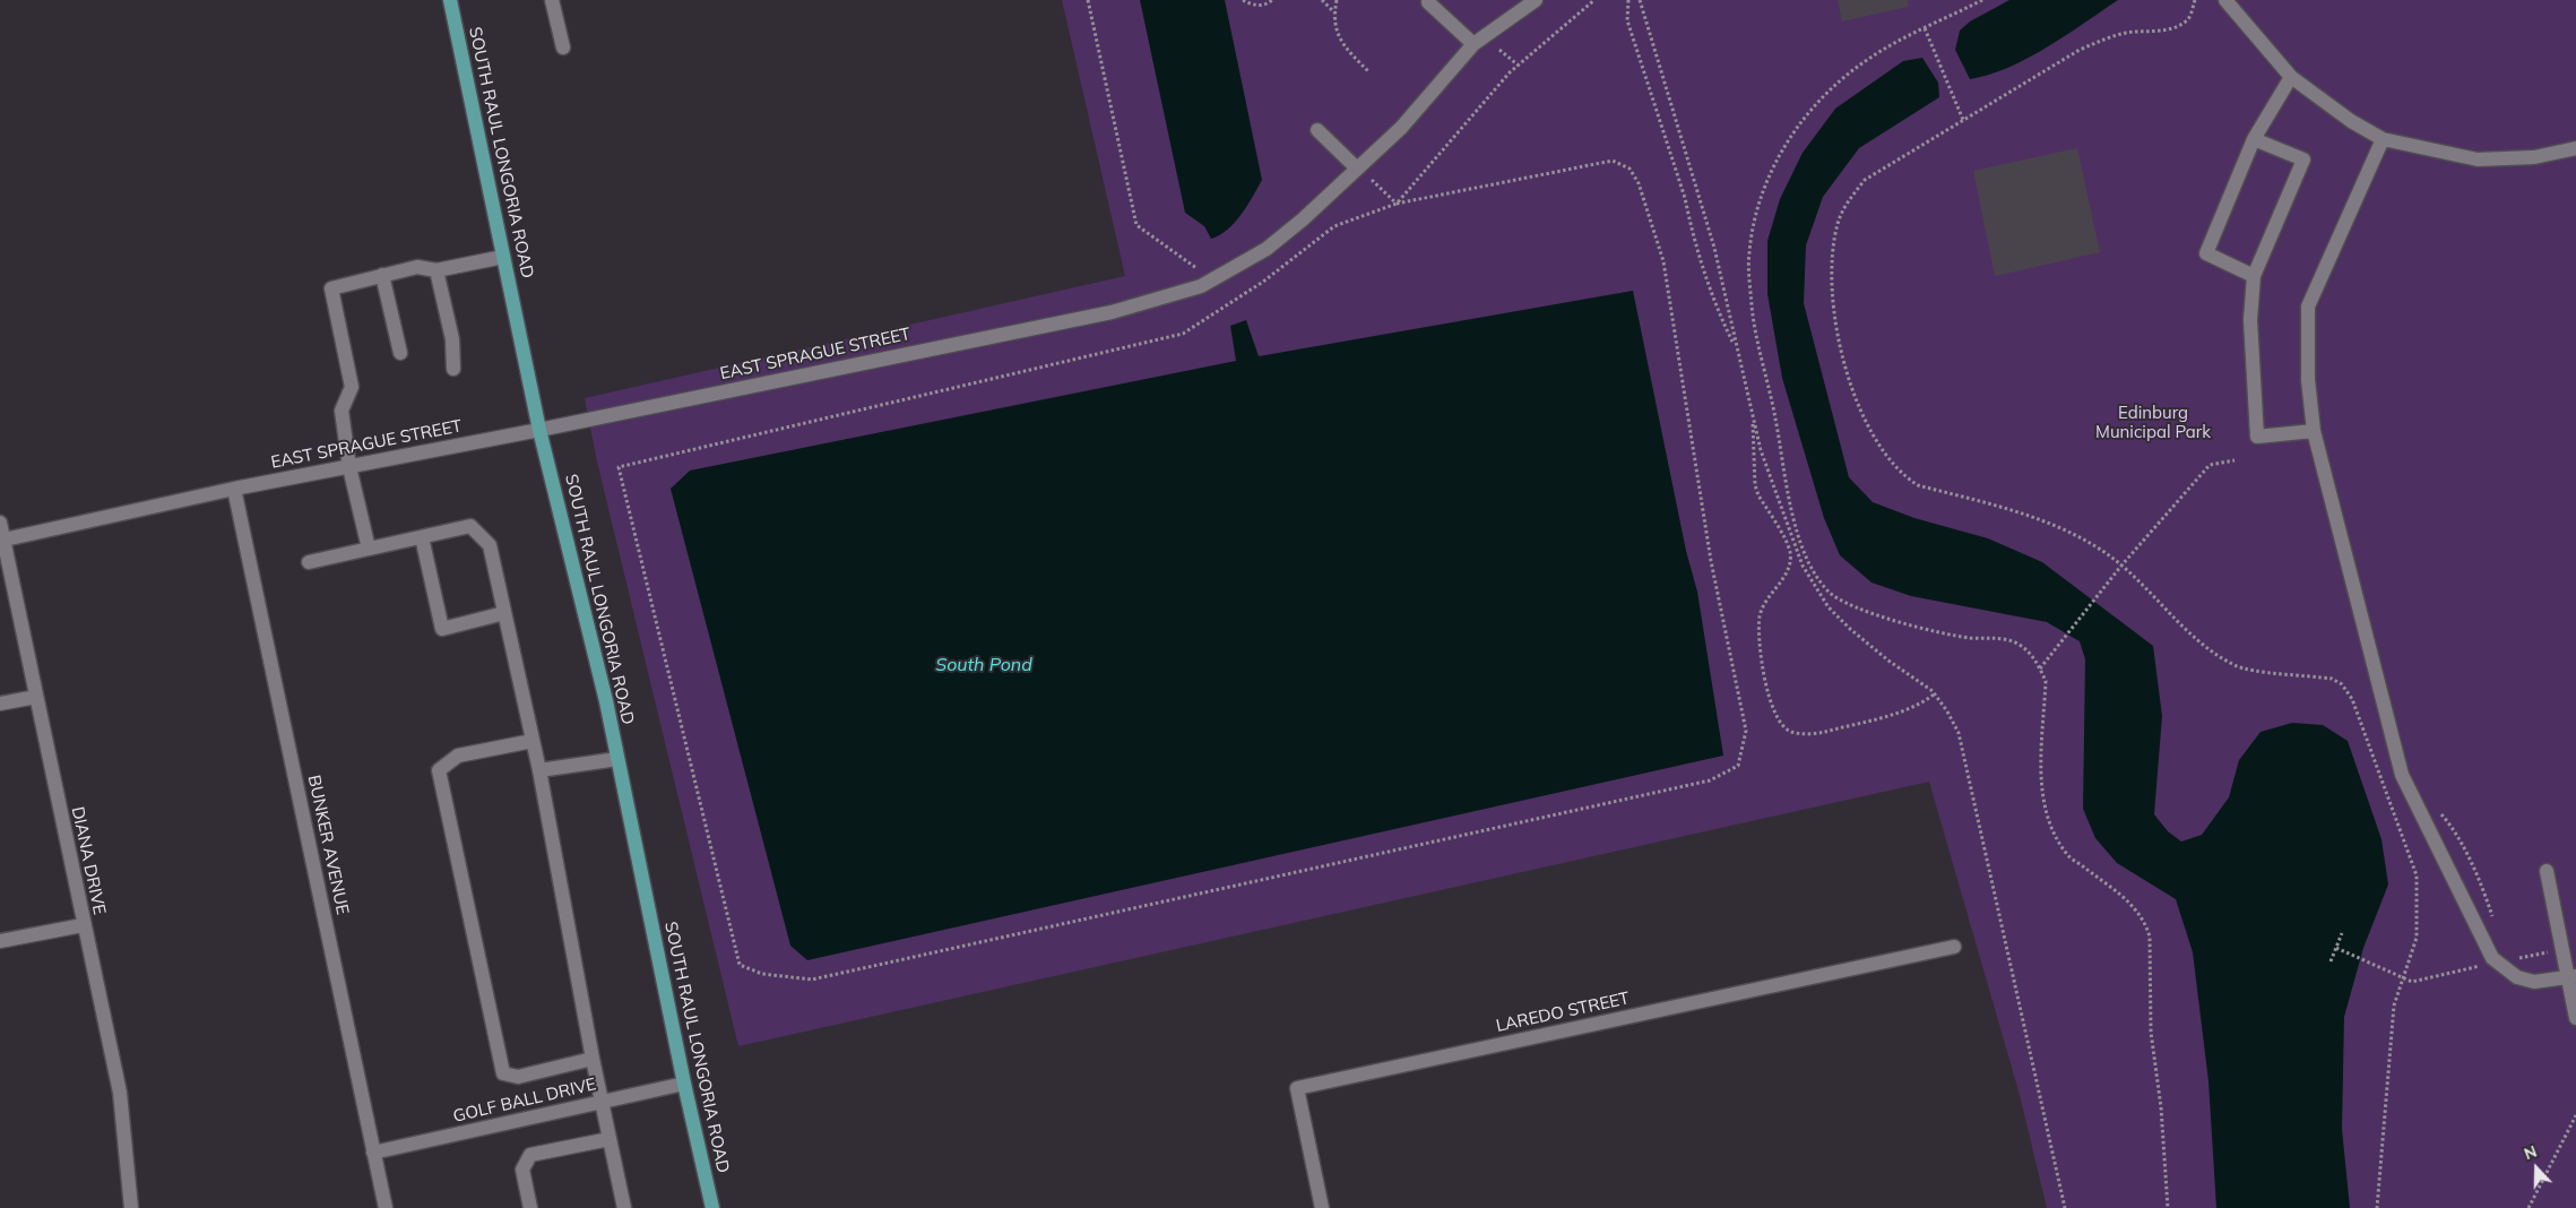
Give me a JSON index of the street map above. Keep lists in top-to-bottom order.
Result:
{
  "streets": {
    "main road": ["SOUTH RAUL LONGORIA ROAD"],
    "street": [
      "EAST SPRAGUE STREET",
      "BUNKER AVENUE",
      "DIANA DRIVE",
      "LAREDO STREET",
      "GOLF BALL DRIVE"
    ]
  },
  "crossings": [
    ["SOUTH RAUL LONGORIA ROAD", "EAST SPRAGUE STREET"],
    ["SOUTH RAUL LONGORIA ROAD", "GOLF BALL DRIVE"],
    ["EAST SPRAGUE STREET", "BUNKER AVENUE"],
    ["EAST SPRAGUE STREET", "DIANA DRIVE"],
    ["BUNKER AVENUE", "GOLF BALL DRIVE"]
  ],
  "water": ["South Pond"],
  "parks": ["Edinburg Municipal Park"],
  "north": "top"
}
